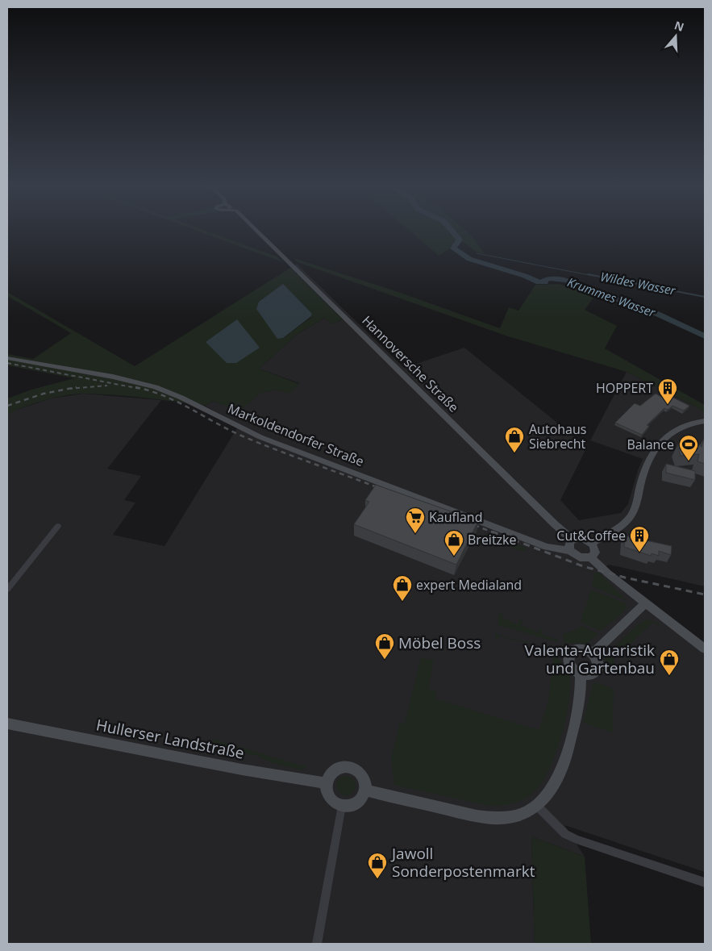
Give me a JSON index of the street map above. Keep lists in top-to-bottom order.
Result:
{
  "streets": {
    "main road": ["Hannoversche Straße", "Markoldendorfer Straße", "Hullerser Landstraße"]
  },
  "crossings": [
    ["Hannoversche Straße", "Markoldendorfer Straße"]
  ],
  "water": ["Wildes Wasser", "Krummes Wasser"],
  "places": {
    "building": ["HOPPERT", "Cut&Coffee"],
    "shop": [
      "Autohaus Siebrecht",
      "Breitzke",
      "expert Medialand",
      "Möbel Boss",
      "Valenta-Aquaristik und Gartenbau",
      "Jawoll Sonderpostenmarkt"
    ],
    "sports": ["Balance"],
    "supermarket": ["Kaufland"]
  },
  "north": "top"
}
